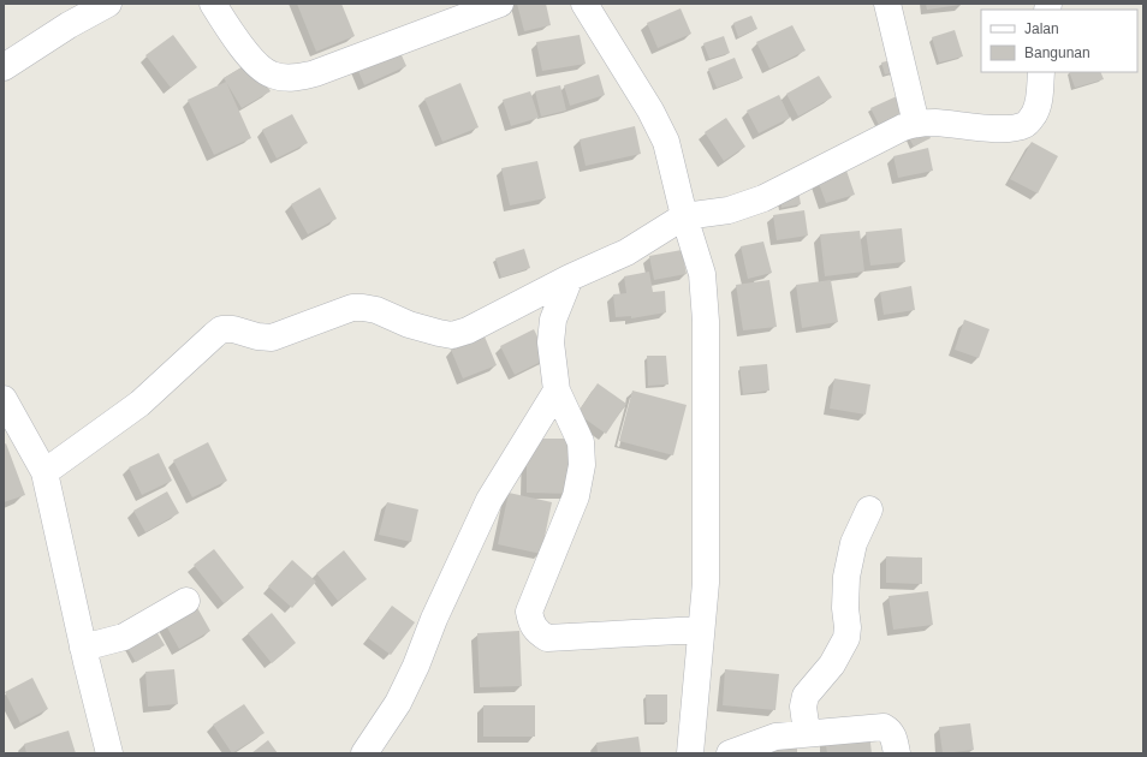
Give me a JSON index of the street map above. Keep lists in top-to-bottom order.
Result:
{
  "legend": ["Jalan", "Bangunan"]
}
